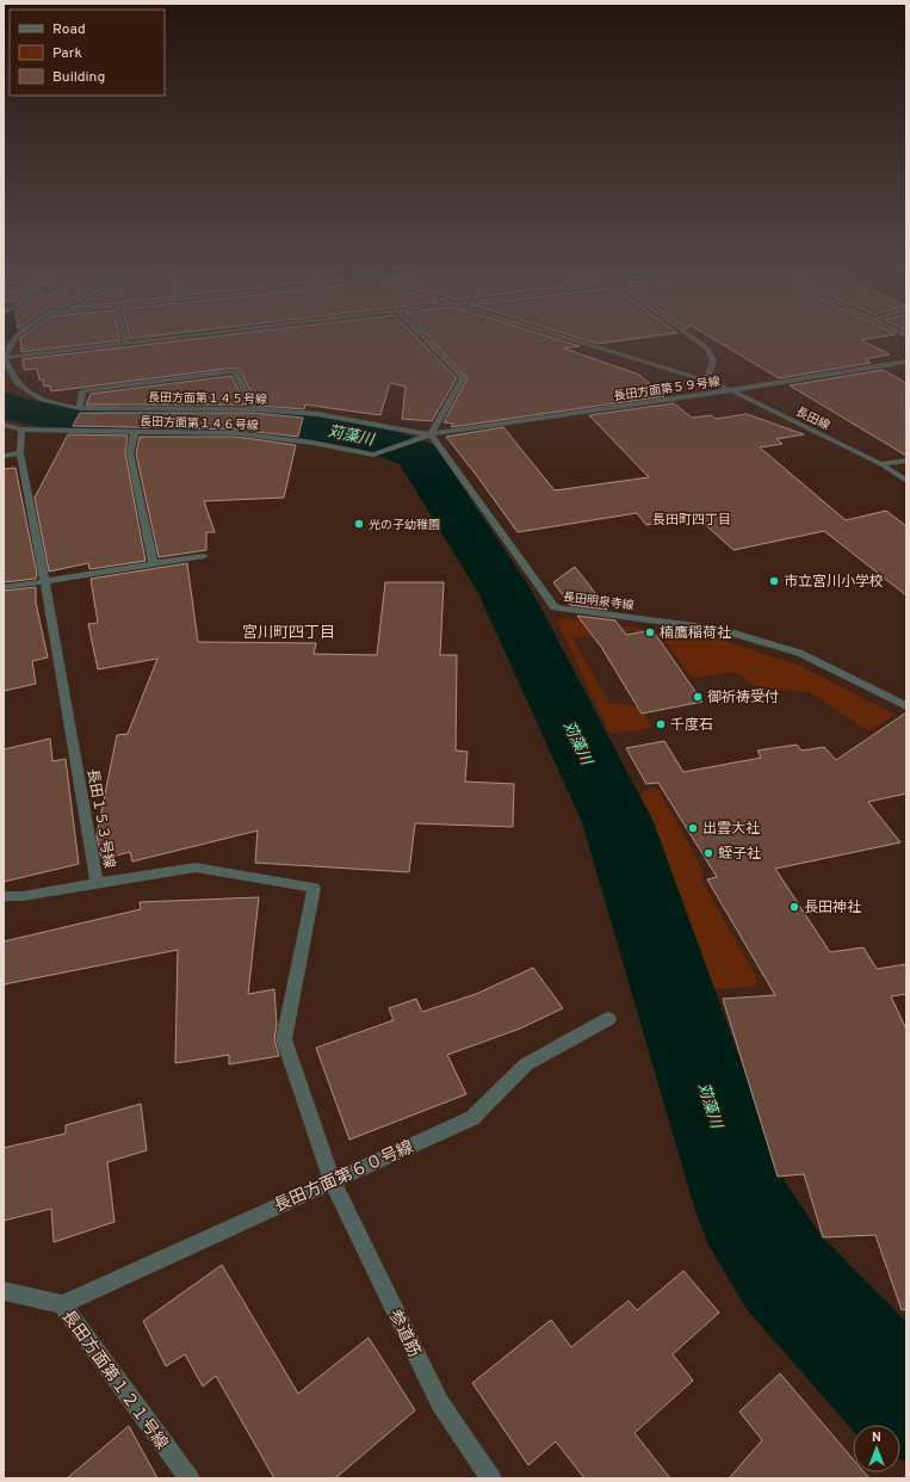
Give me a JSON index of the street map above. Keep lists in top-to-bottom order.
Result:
{
  "streets": {
    "street": [
      "長田方面第５９号線",
      "長田方面第１４５号線",
      "長田線",
      "長田方面第１４６号線",
      "長田明泉寺線",
      "長田１５３号線",
      "長田方面第６０号線",
      "参道筋",
      "長田方面第１２１号線"
    ]
  },
  "crossings": [
    ["長田方面第５９号線", "長田方面第１４５号線"],
    ["長田方面第５９号線", "長田線"],
    ["長田方面第５９号線", "長田方面第１４６号線"],
    ["長田方面第５９号線", "長田明泉寺線"],
    ["長田方面第１４５号線", "長田方面第１４６号線"],
    ["長田方面第１４５号線", "長田明泉寺線"],
    ["長田方面第１４６号線", "長田明泉寺線"],
    ["長田方面第１４６号線", "長田１５３号線"],
    ["長田１５３号線", "長田方面第６０号線"],
    ["長田１５３号線", "参道筋"],
    ["長田方面第６０号線", "参道筋"],
    ["長田方面第６０号線", "長田方面第１２１号線"]
  ],
  "districts": ["長田町四丁目", "宮川町四丁目"],
  "water": ["苅藻川"],
  "places": [
    "光の子幼稚園",
    "市立宮川小学校",
    "楠鷹稲荷社",
    "御祈祷受付",
    "千度石",
    "出雲大社",
    "蛭子社",
    "長田神社"
  ],
  "legend": ["Road", "Park", "Building"],
  "north": "top"
}
